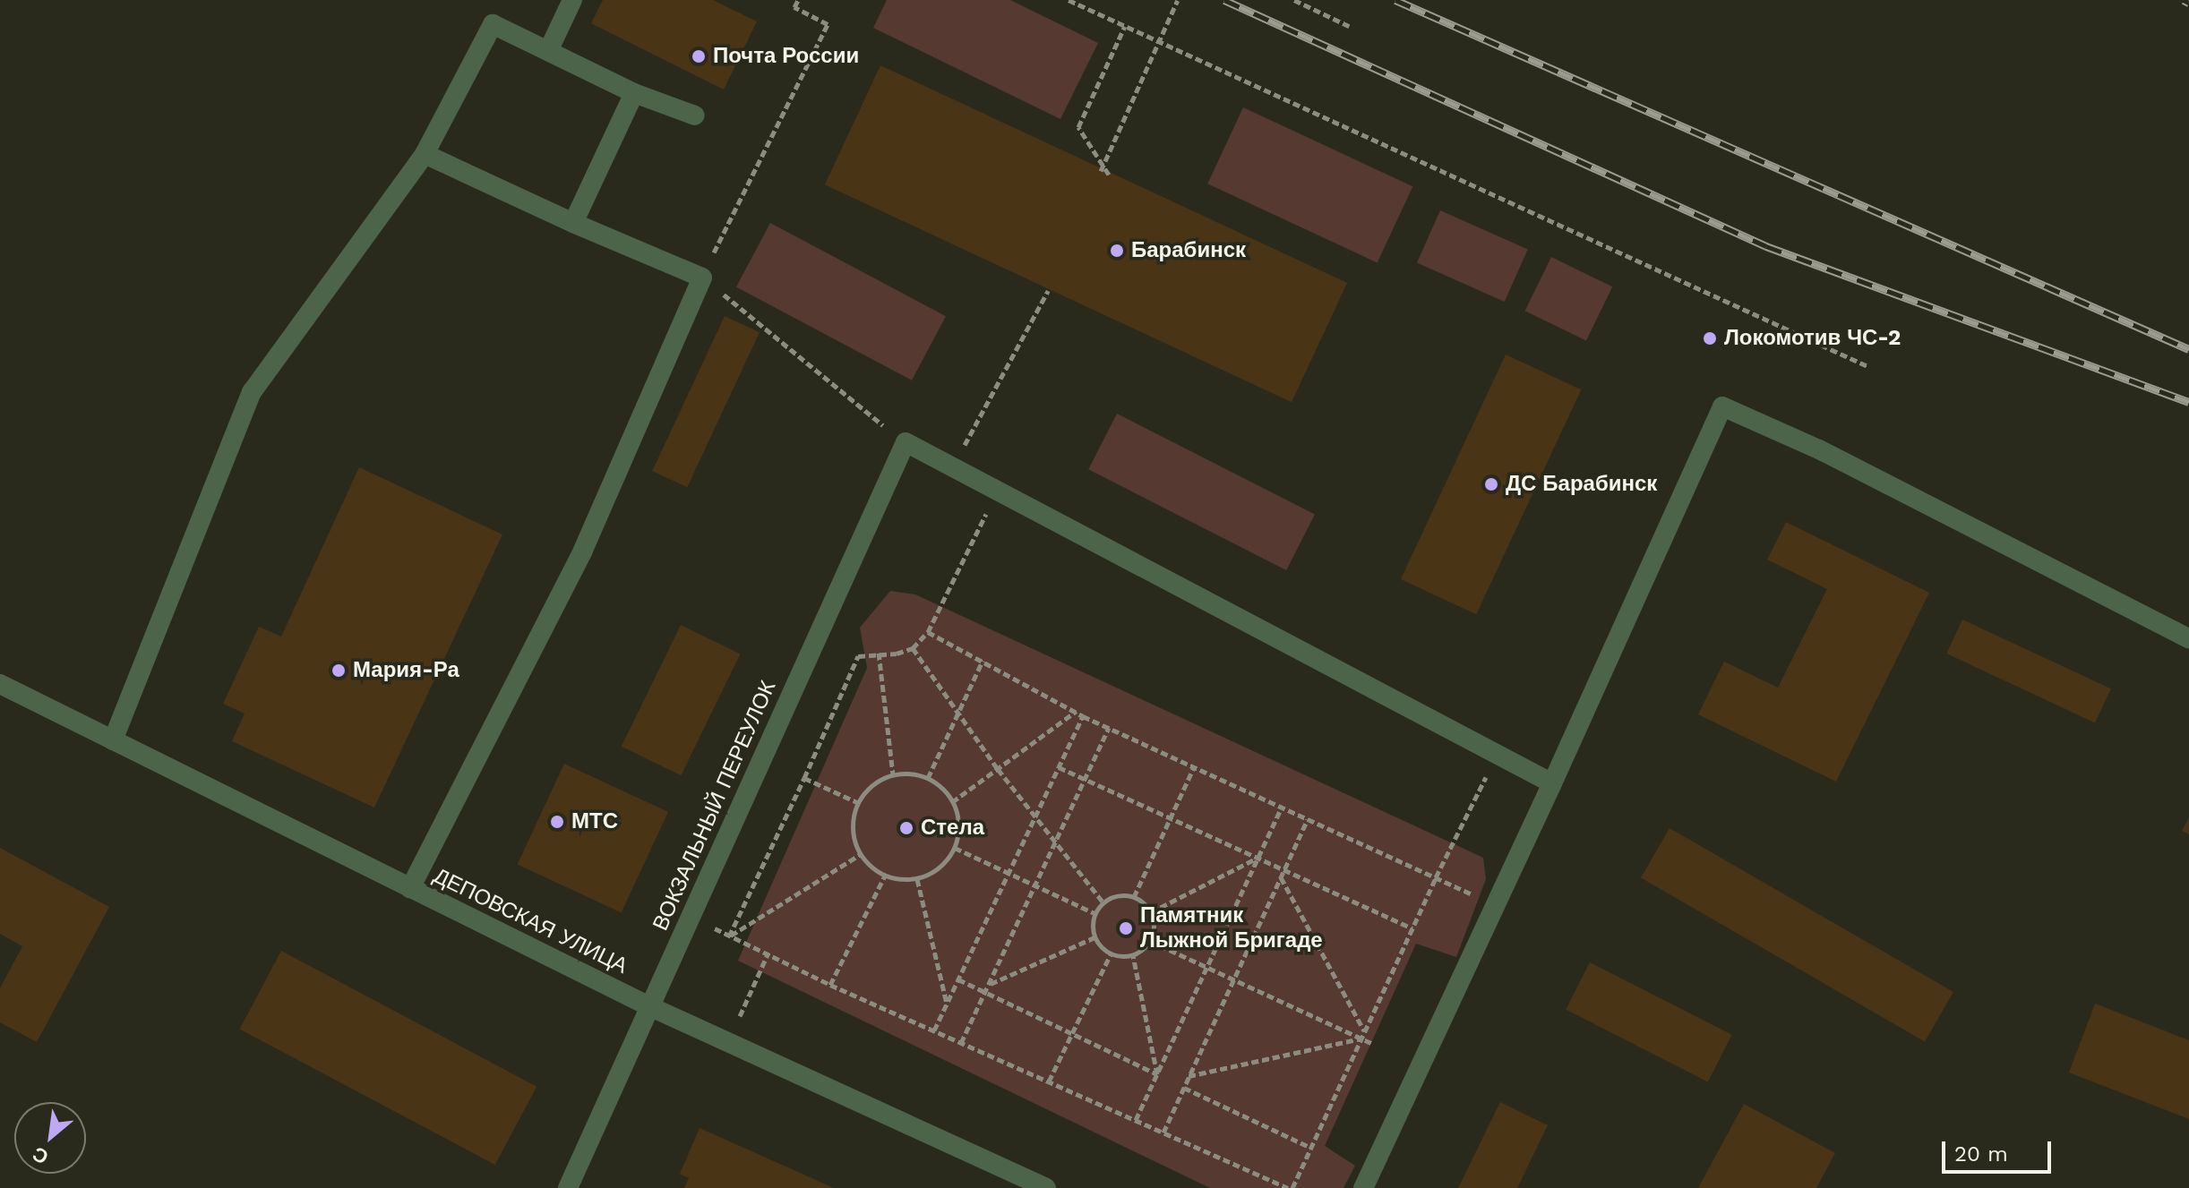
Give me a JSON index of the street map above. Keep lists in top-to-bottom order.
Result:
{
  "streets": {
    "street": ["ВОКЗАЛЬНЫЙ ПЕРЕУЛОК", "ДЕПОВСКАЯ УЛИЦА"]
  },
  "crossings": [
    ["ВОКЗАЛЬНЫЙ ПЕРЕУЛОК", "ДЕПОВСКАЯ УЛИЦА"]
  ],
  "places": [
    "Почта России",
    "Барабинск",
    "Локомотив ЧС-2",
    "ДС Барабинск",
    "Мария-Ра",
    "МТС",
    "Стела",
    "Памятник Лыжной Бригаде"
  ],
  "scale_bar": "20 m",
  "north": "bottom left"
}
